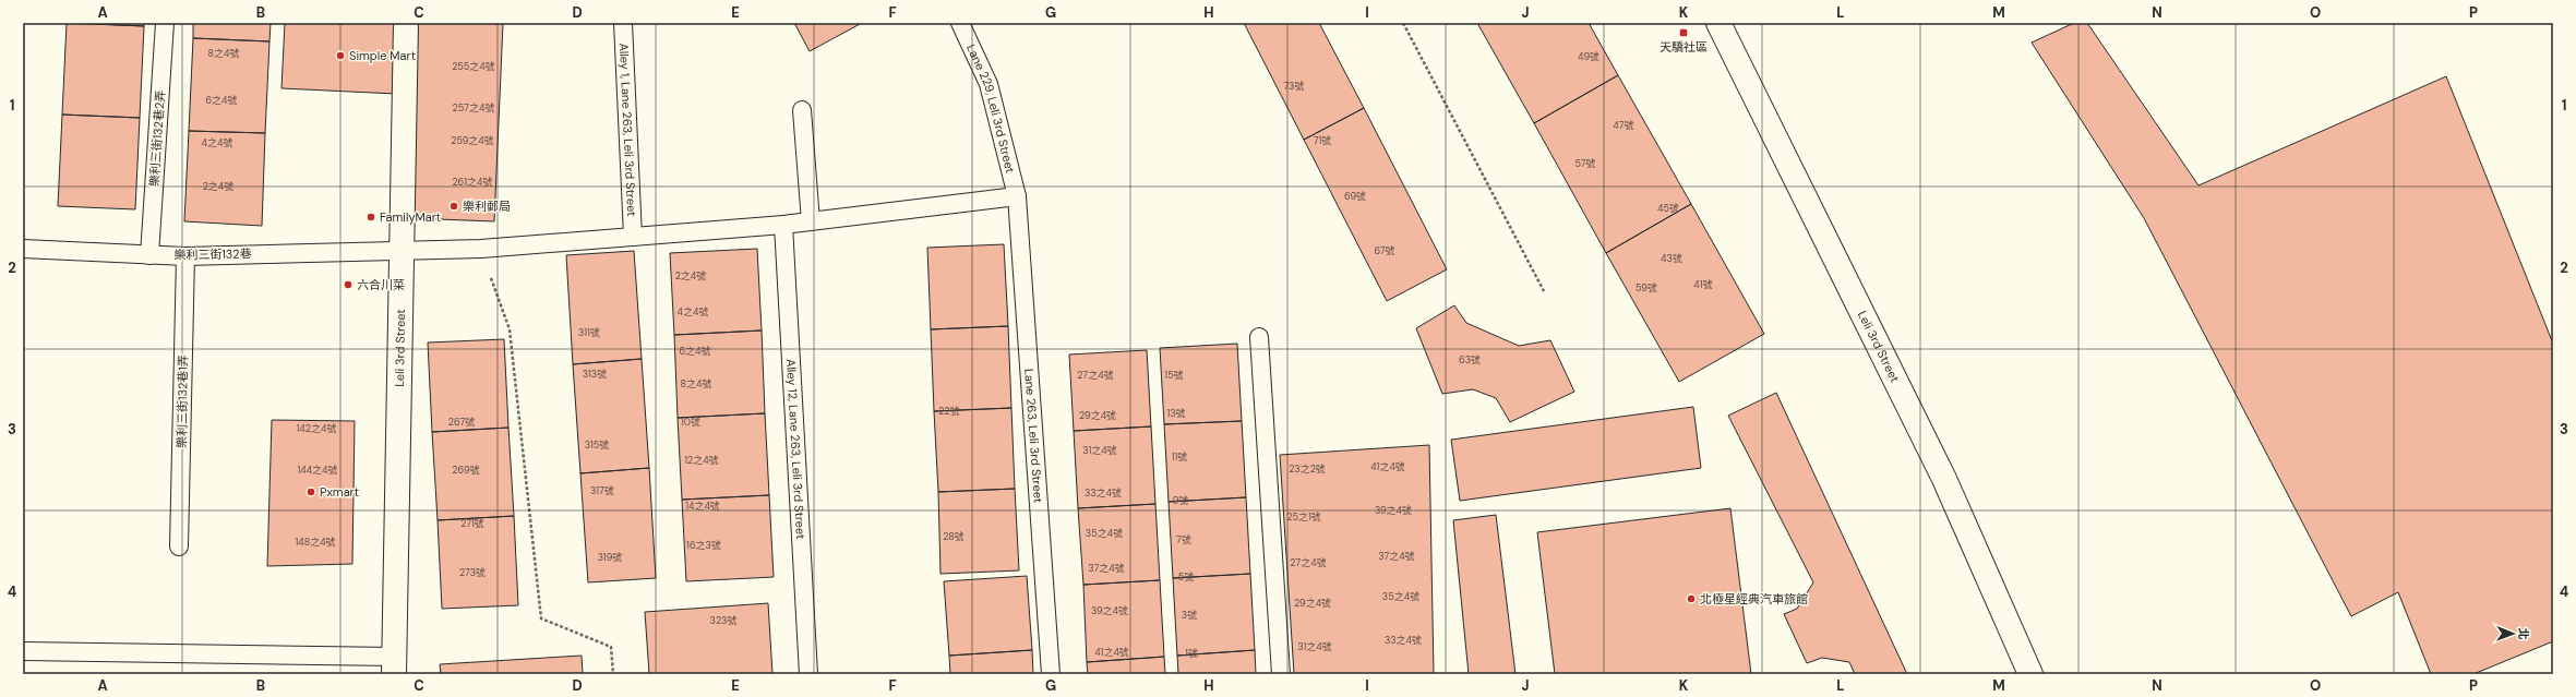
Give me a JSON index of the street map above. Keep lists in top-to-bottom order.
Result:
{
  "streets": {
    "street": ["Leli 3rd Street"],
    "lane": [
      "Lane 229, Leli 3rd Street",
      "Alley 1, Lane 263, Leli 3rd Street",
      "樂利三街132巷2弄",
      "樂利三街132巷",
      "樂利三街132巷1弄",
      "Lane 263, Leli 3rd Street",
      "Alley 12, Lane 263, Leli 3rd Street"
    ]
  },
  "crossings": [
    ["Lane 229, Leli 3rd Street", "樂利三街132巷"],
    ["Lane 229, Leli 3rd Street", "Lane 263, Leli 3rd Street"],
    ["Alley 1, Lane 263, Leli 3rd Street", "樂利三街132巷"],
    ["樂利三街132巷2弄", "樂利三街132巷"],
    ["樂利三街132巷", "Leli 3rd Street"],
    ["樂利三街132巷", "樂利三街132巷1弄"],
    ["樂利三街132巷", "Lane 263, Leli 3rd Street"],
    ["樂利三街132巷", "Alley 12, Lane 263, Leli 3rd Street"]
  ],
  "places": {
    "transit": ["天驕社區"],
    "other": [
      "Simple Mart",
      "樂利郵局",
      "FamilyMart",
      "六合川菜",
      "Pxmart",
      "北極星經典汽車旅館"
    ]
  },
  "house_numbers": [
    "8之4號",
    "49號",
    "255之4號",
    "73號",
    "6之4號",
    "257之4號",
    "47號",
    "259之4號",
    "71號",
    "4之4號",
    "57號",
    "261之4號",
    "2之4號",
    "69號",
    "45號",
    "67號",
    "43號",
    "2之4號",
    "41號",
    "59號",
    "4之4號",
    "311號",
    "6之4號",
    "63號",
    "313號",
    "27之4號",
    "15號",
    "8之4號",
    "22號",
    "13號",
    "29之4號",
    "267號",
    "10號",
    "142之4號",
    "315號",
    "31之4號",
    "11號",
    "12之4號",
    "41之4號",
    "23之2號",
    "144之4號",
    "269號",
    "317號",
    "33之4號",
    "9號",
    "14之4號",
    "39之4號",
    "25之1號",
    "271號",
    "35之4號",
    "28號",
    "7號",
    "148之4號",
    "16之3號",
    "37之4號",
    "319號",
    "27之4號",
    "37之4號",
    "273號",
    "5號",
    "35之4號",
    "29之4號",
    "39之4號",
    "3號",
    "323號",
    "33之4號",
    "31之4號",
    "41之4號",
    "1號"
  ],
  "north": "right",
  "grid": {
    "columns": [
      "A",
      "B",
      "C",
      "D",
      "E",
      "F",
      "G",
      "H",
      "I",
      "J",
      "K",
      "L",
      "M",
      "N",
      "O",
      "P"
    ],
    "rows": [
      "1",
      "2",
      "3",
      "4"
    ]
  }
}
